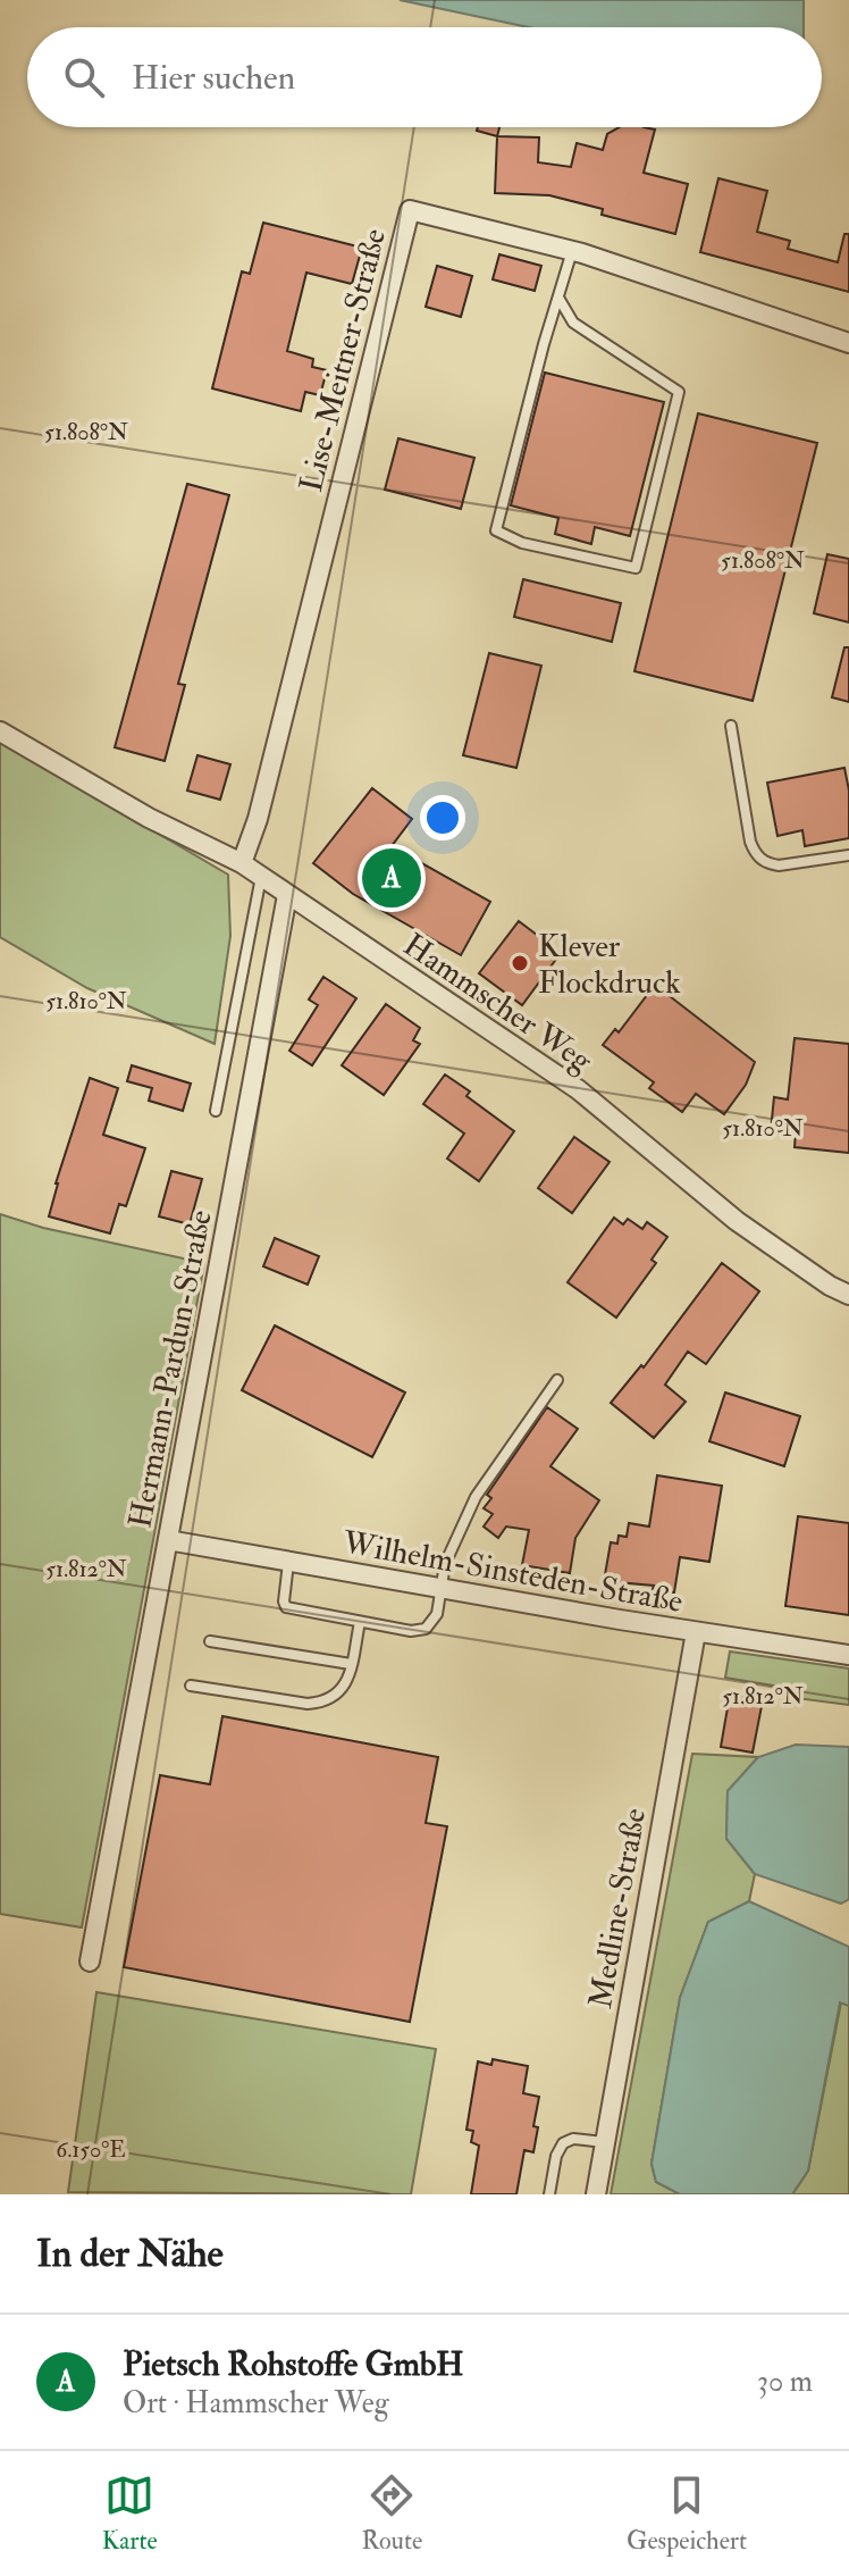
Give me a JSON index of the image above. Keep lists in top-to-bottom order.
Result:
{
  "streets": {
    "street": [
      "Lise-Meitner-Straße",
      "Hammscher Weg",
      "Hermann-Pardun-Straße",
      "Wilhelm-Sinsteden-Straße",
      "Medline-Straße"
    ]
  },
  "crossings": [
    ["Lise-Meitner-Straße", "Hammscher Weg"],
    ["Hammscher Weg", "Hermann-Pardun-Straße"],
    ["Hermann-Pardun-Straße", "Wilhelm-Sinsteden-Straße"],
    ["Wilhelm-Sinsteden-Straße", "Medline-Straße"]
  ],
  "places": ["Klever Flockdruck"],
  "page": {
    "search": "Hier suchen",
    "pins": "A",
    "heading": "In der Nähe",
    "list": [
      {
        "mark": "A",
        "name": "Pietsch Rohstoffe GmbH",
        "note": "Ort · Hammscher Weg",
        "value": "30 m"
      }
    ],
    "nav": ["Karte", "Route", "Gespeichert"]
  },
  "coordinates": [
    "51.808°N",
    "51.810°N",
    "51.812°N",
    "6.150°E"
  ]
}
